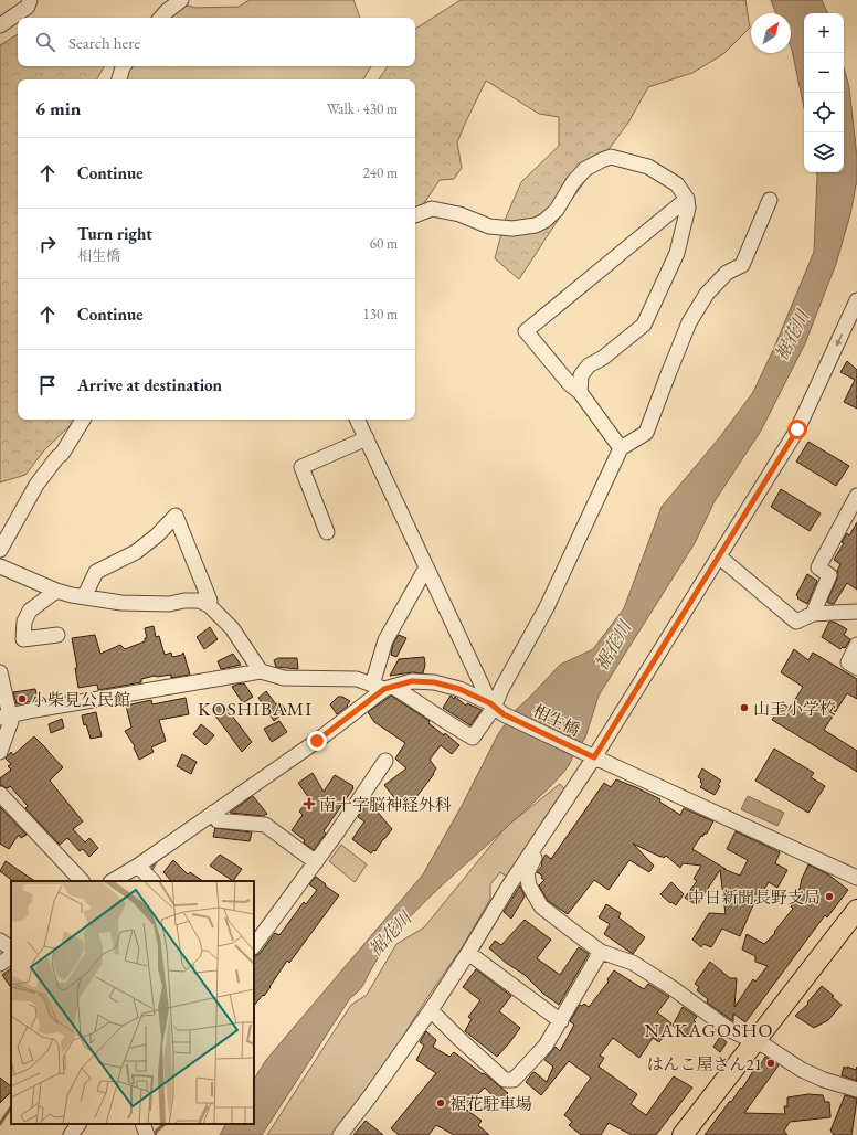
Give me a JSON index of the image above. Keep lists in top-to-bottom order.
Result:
{
  "streets": {
    "street": ["相生橋"]
  },
  "districts": ["KOSHIBAMI", "NAKAGOSHO"],
  "water": ["裾花川"],
  "places": {
    "other": [
      "小柴見公民館",
      "山王小学校",
      "中日新聞長野支局",
      "はんこ屋さん21",
      "裾花駐車場"
    ],
    "health": ["南十字脳神経外科"]
  },
  "north": "top right",
  "page": {
    "map_buttons": ["+", "−"],
    "search": "Search here",
    "heading": ["6 min", "Walk · 430 m"],
    "list": [
      ["Continue", "240 m"],
      ["Turn right", "相生橋", "60 m"],
      ["Continue", "130 m"],
      "Arrive at destination"
    ]
  }
}
